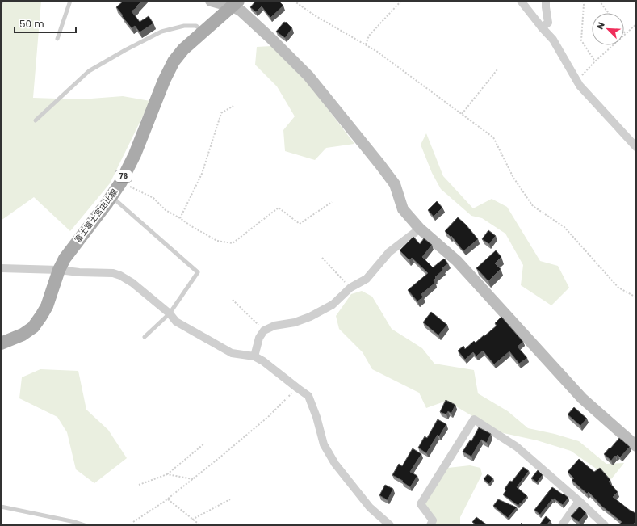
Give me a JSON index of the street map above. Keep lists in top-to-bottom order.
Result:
{
  "streets": {
    "main road": ["76", "富士富士宮由比線"]
  },
  "scale_bar": "50 m",
  "north": "top left"
}
